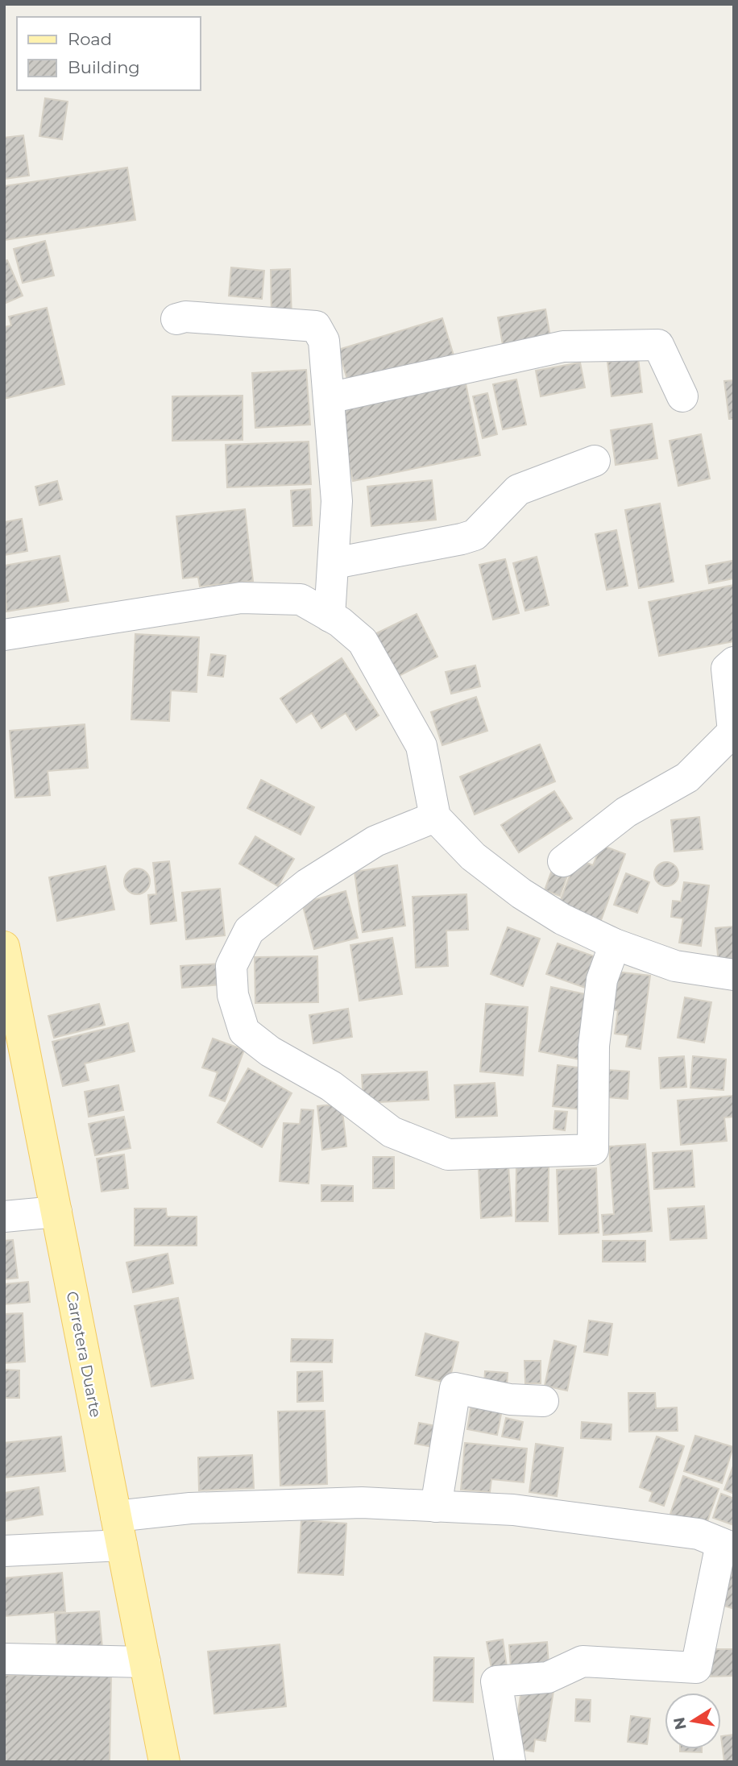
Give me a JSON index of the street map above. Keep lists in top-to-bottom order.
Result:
{
  "streets": {
    "main road": ["Carretera Duarte"]
  },
  "legend": ["Road", "Building"],
  "north": "left"
}
